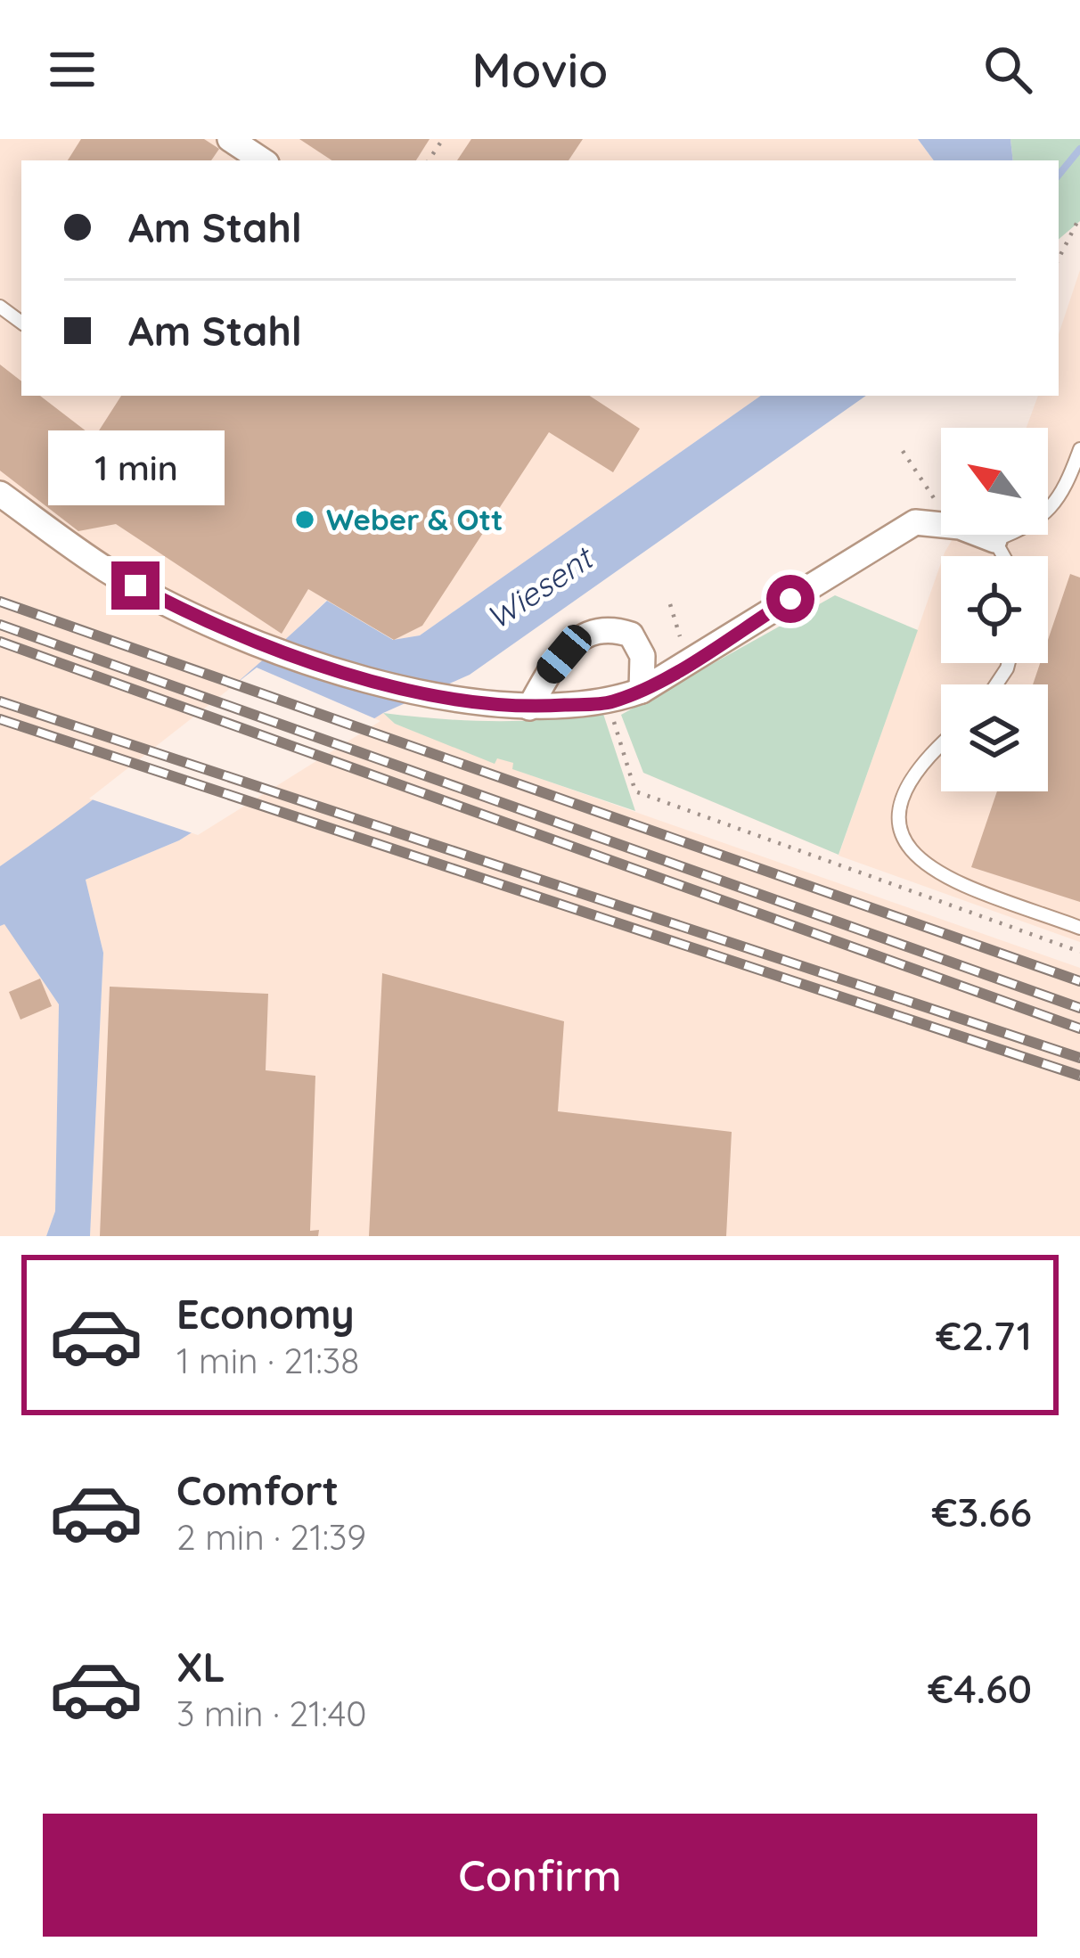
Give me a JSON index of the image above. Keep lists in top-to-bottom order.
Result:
{
  "water": ["Wiesent"],
  "places": ["Weber & Ott"],
  "north": "top left",
  "page": {
    "header": "Movio",
    "banner": ["Am Stahl", "Am Stahl"],
    "bubble": "1 min",
    "list": [
      {
        "name": "Economy",
        "note": "1 min · 21:38",
        "value": "€2.71"
      },
      {
        "name": "Comfort",
        "note": "2 min · 21:39",
        "value": "€3.66"
      },
      {
        "name": "XL",
        "note": "3 min · 21:40",
        "value": "€4.60"
      }
    ],
    "buttons": "Confirm"
  }
}
